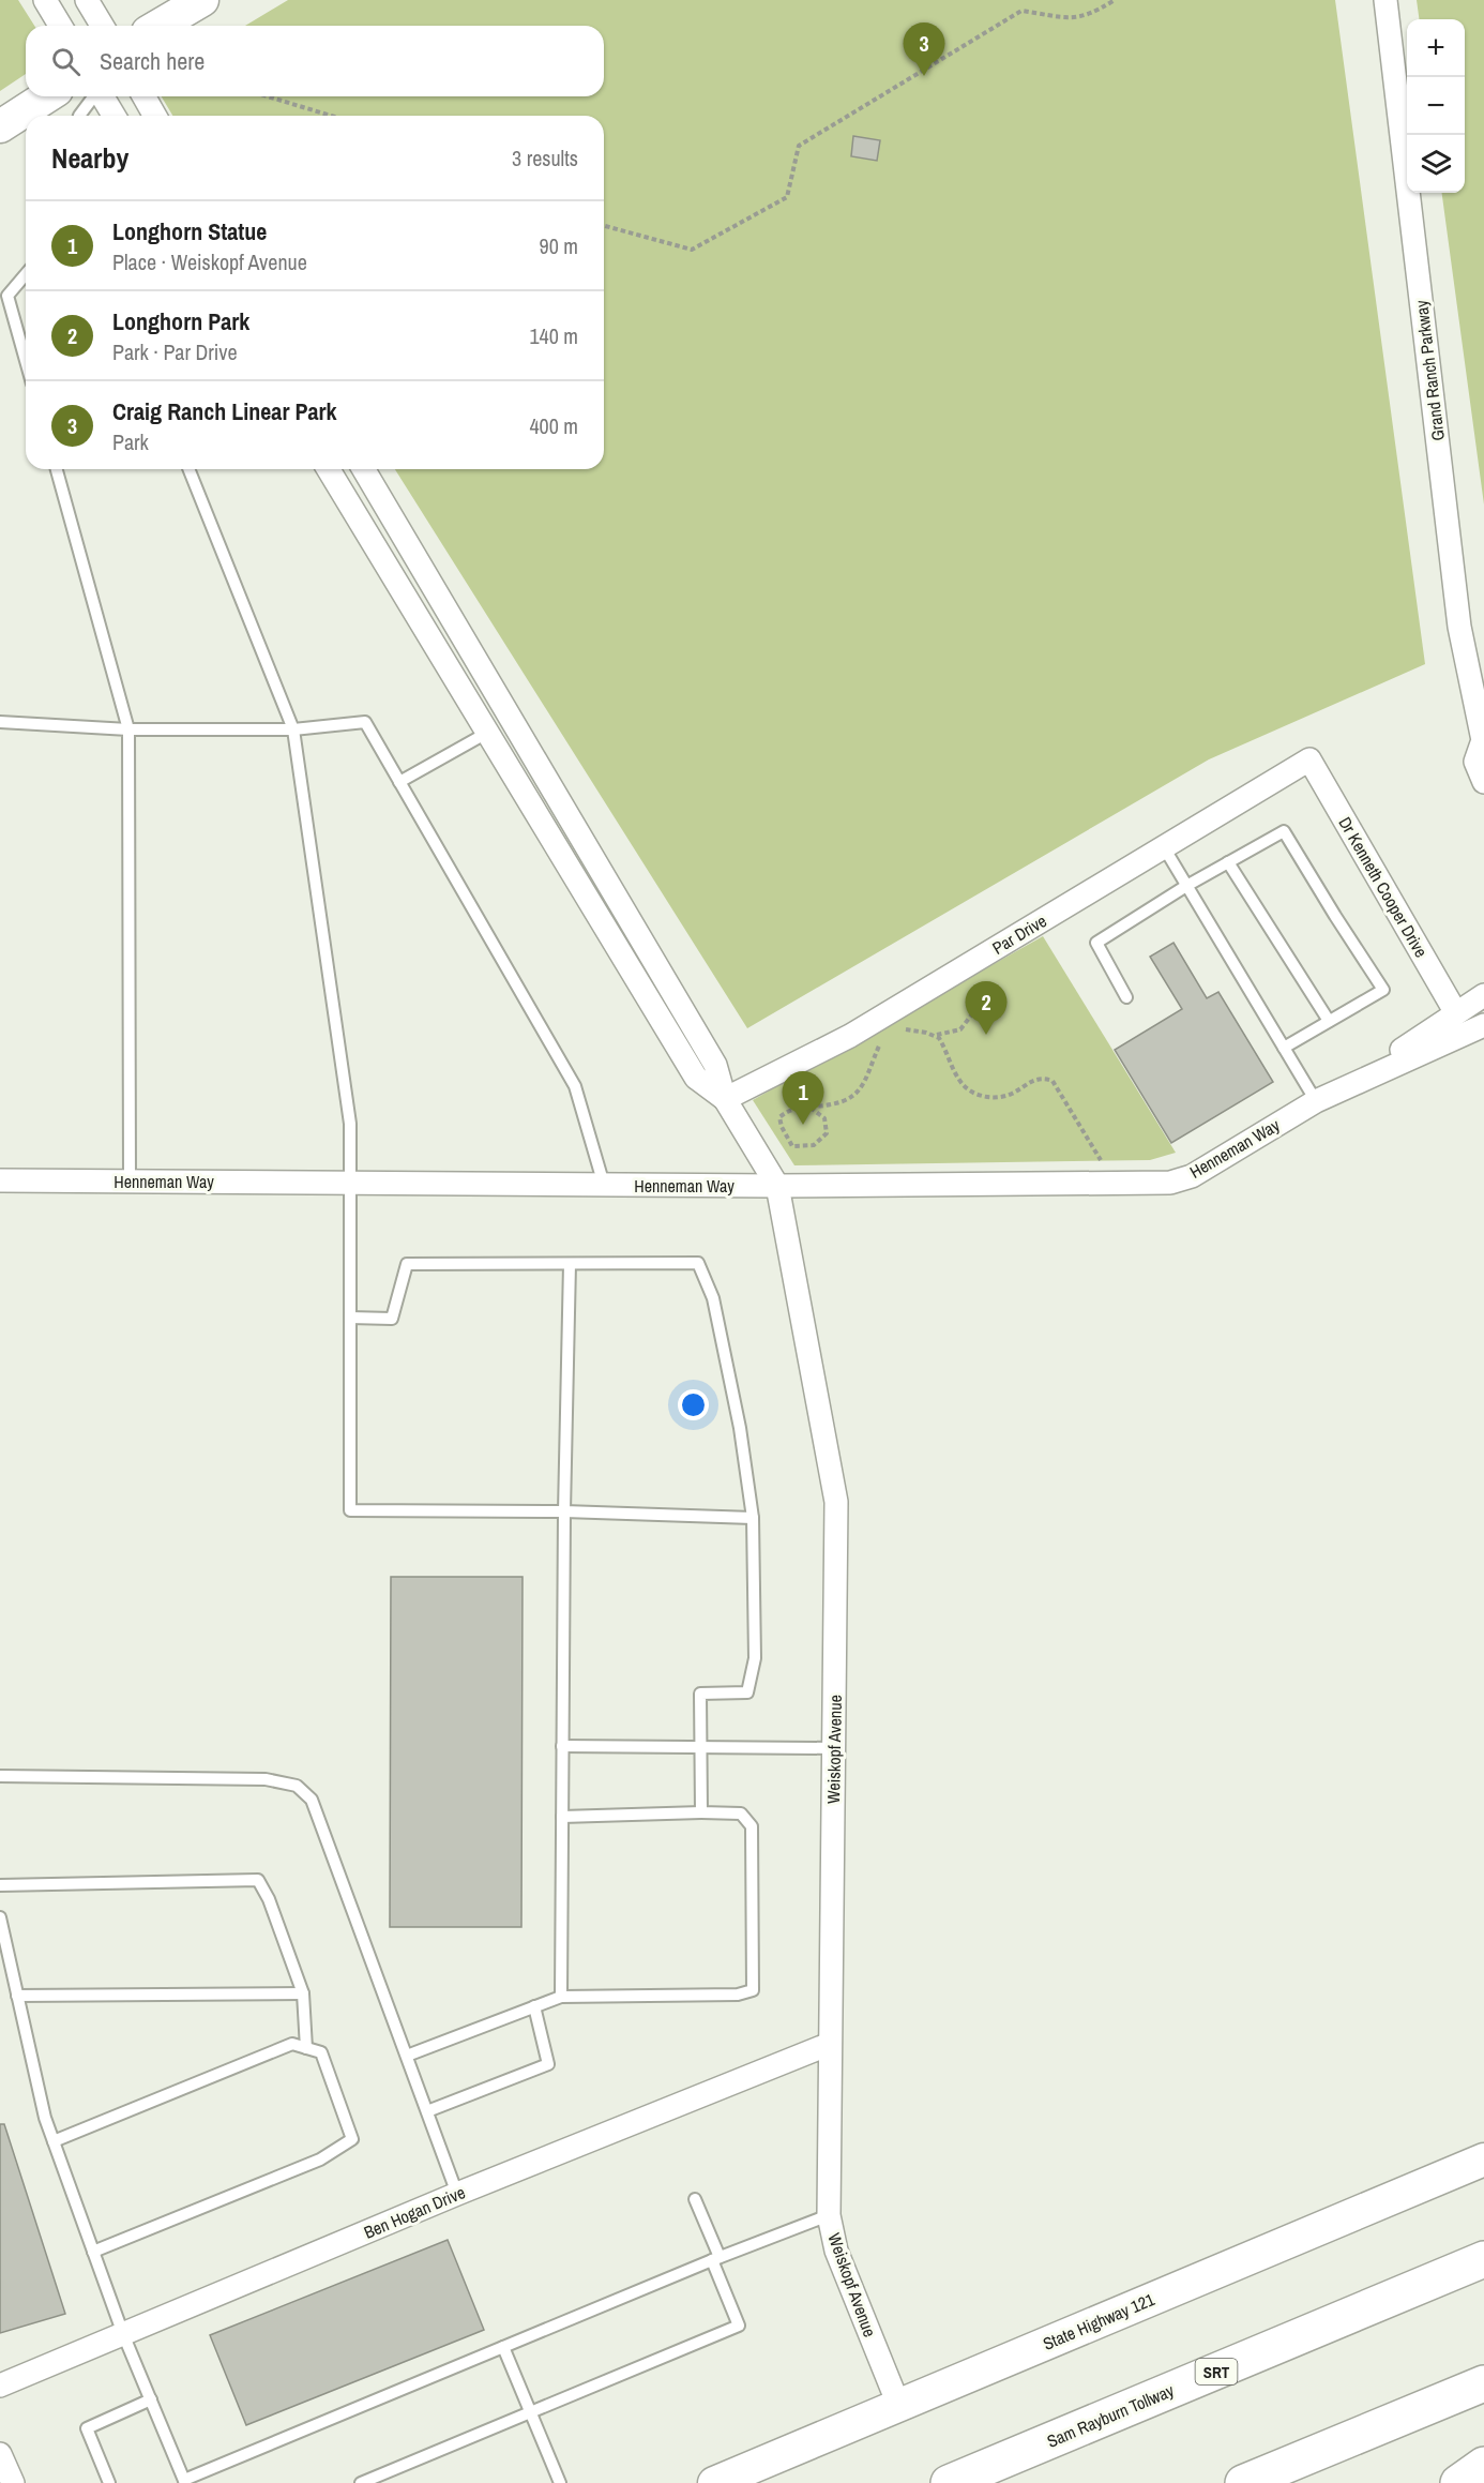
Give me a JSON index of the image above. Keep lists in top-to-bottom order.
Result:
{
  "streets": {
    "highway": ["SRT", "Sam Rayburn Tollway"],
    "main road": ["State Highway 121"],
    "street": [
      "Grand Ranch Parkway",
      "Dr Kenneth Cooper Drive",
      "Par Drive",
      "Henneman Way",
      "Weiskopf Avenue",
      "Ben Hogan Drive"
    ]
  },
  "crossings": [
    ["Dr Kenneth Cooper Drive", "Par Drive"],
    ["Dr Kenneth Cooper Drive", "Henneman Way"],
    ["Par Drive", "Weiskopf Avenue"],
    ["Henneman Way", "Weiskopf Avenue"],
    ["Weiskopf Avenue", "Ben Hogan Drive"],
    ["Weiskopf Avenue", "State Highway 121"]
  ],
  "page": {
    "map_buttons": ["+", "−"],
    "pins": ["3", "2", "1"],
    "search": "Search here",
    "heading": ["Nearby", "3 results"],
    "list": [
      {
        "mark": "1",
        "name": "Longhorn Statue",
        "note": "Place · Weiskopf Avenue",
        "value": "90 m"
      },
      {
        "mark": "2",
        "name": "Longhorn Park",
        "note": "Park · Par Drive",
        "value": "140 m"
      },
      {
        "mark": "3",
        "name": "Craig Ranch Linear Park",
        "note": "Park",
        "value": "400 m"
      }
    ]
  }
}
